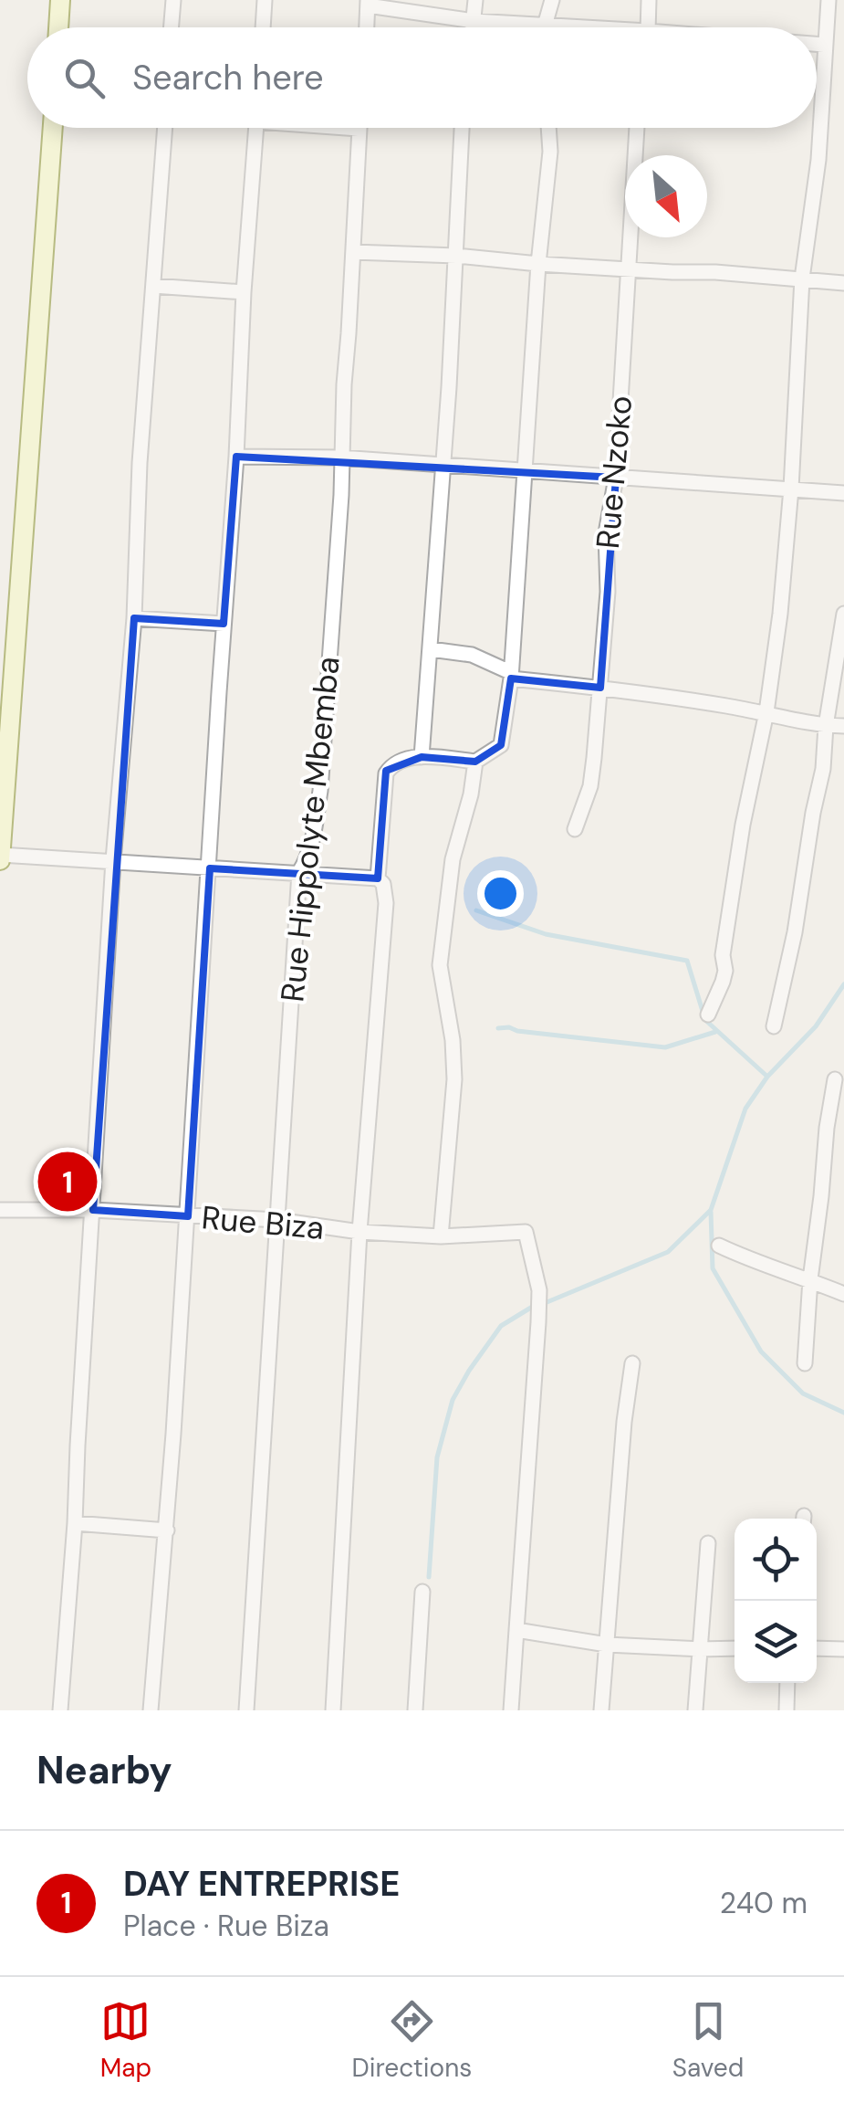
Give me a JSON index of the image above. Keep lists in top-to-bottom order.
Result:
{
  "streets": {
    "street": ["Rue Nzoko", "Rue Hippolyte Mbemba", "Rue Biza"]
  },
  "crossings": [
    ["Rue Hippolyte Mbemba", "Rue Biza"]
  ],
  "north": "bottom right",
  "page": {
    "search": "Search here",
    "pins": "1",
    "heading": "Nearby",
    "list": [
      {
        "mark": "1",
        "name": "DAY ENTREPRISE",
        "note": "Place · Rue Biza",
        "value": "240 m"
      }
    ],
    "nav": ["Map", "Directions", "Saved"]
  }
}
